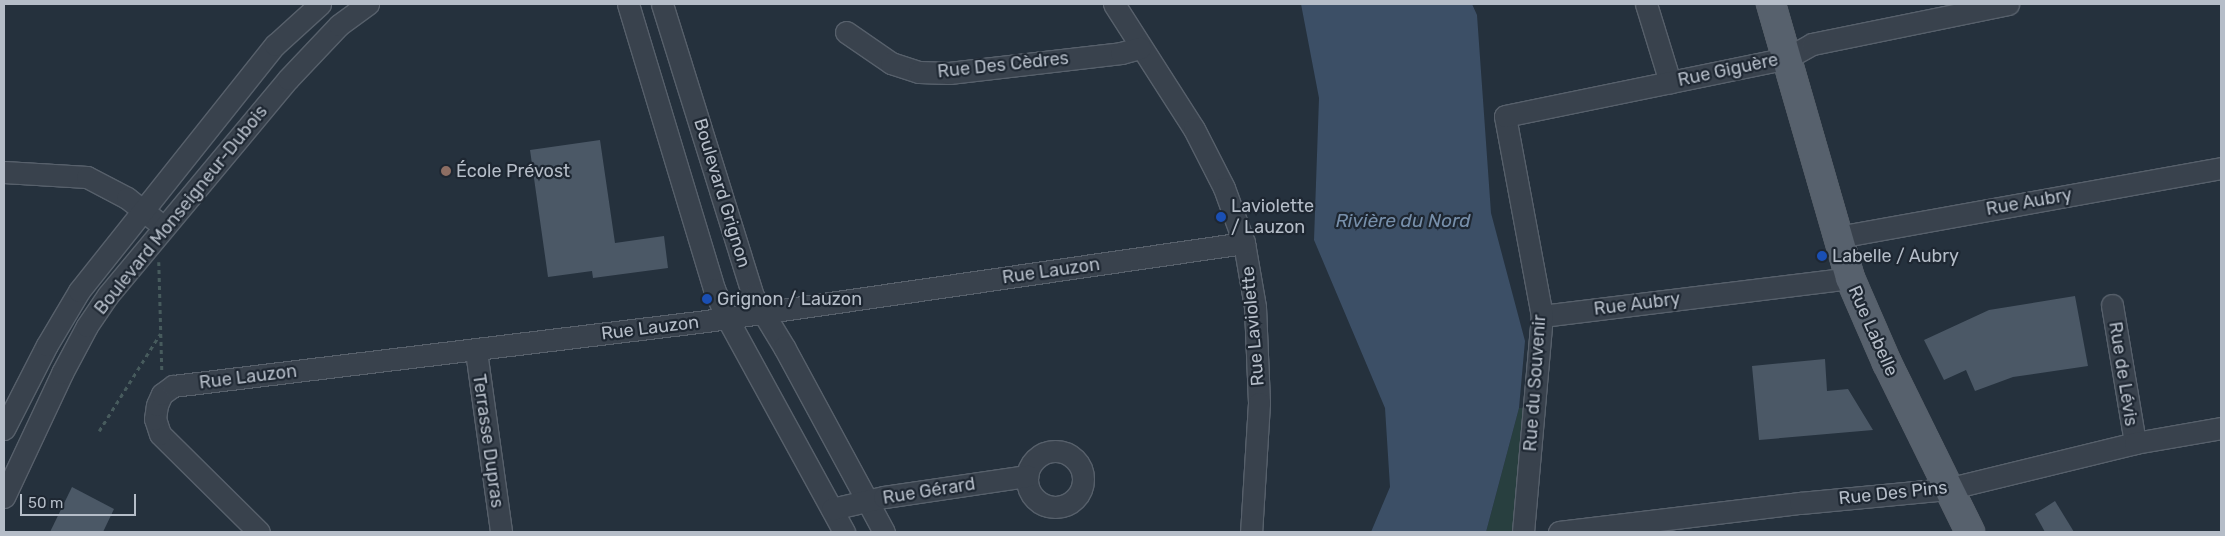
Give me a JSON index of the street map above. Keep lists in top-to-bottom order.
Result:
{
  "streets": {
    "main road": ["Rue Labelle"],
    "street": [
      "Rue Des Cèdres",
      "Rue Giguère",
      "Boulevard Grignon",
      "Rue Aubry",
      "Boulevard Monseigneur-Dubois",
      "Rue Lauzon",
      "Rue Laviolette",
      "Rue de Lévis",
      "Rue du Souvenir",
      "Terrasse Dupras",
      "Rue Gérard",
      "Rue Des Pins"
    ]
  },
  "crossings": [
    ["Rue Des Cèdres", "Rue Laviolette"],
    ["Rue Giguère", "Rue Labelle"],
    ["Rue Giguère", "Rue du Souvenir"],
    ["Boulevard Grignon", "Rue Lauzon"],
    ["Boulevard Grignon", "Rue Gérard"],
    ["Rue Aubry", "Rue Labelle"],
    ["Rue Aubry", "Rue du Souvenir"],
    ["Rue Lauzon", "Rue Laviolette"],
    ["Rue Lauzon", "Terrasse Dupras"],
    ["Rue Labelle", "Rue Des Pins"],
    ["Rue de Lévis", "Rue Des Pins"]
  ],
  "water": ["Rivière du Nord"],
  "places": [
    "École Prévost",
    "Laviolette / Lauzon",
    "Labelle / Aubry",
    "Grignon / Lauzon"
  ],
  "scale_bar": "50 m"
}
